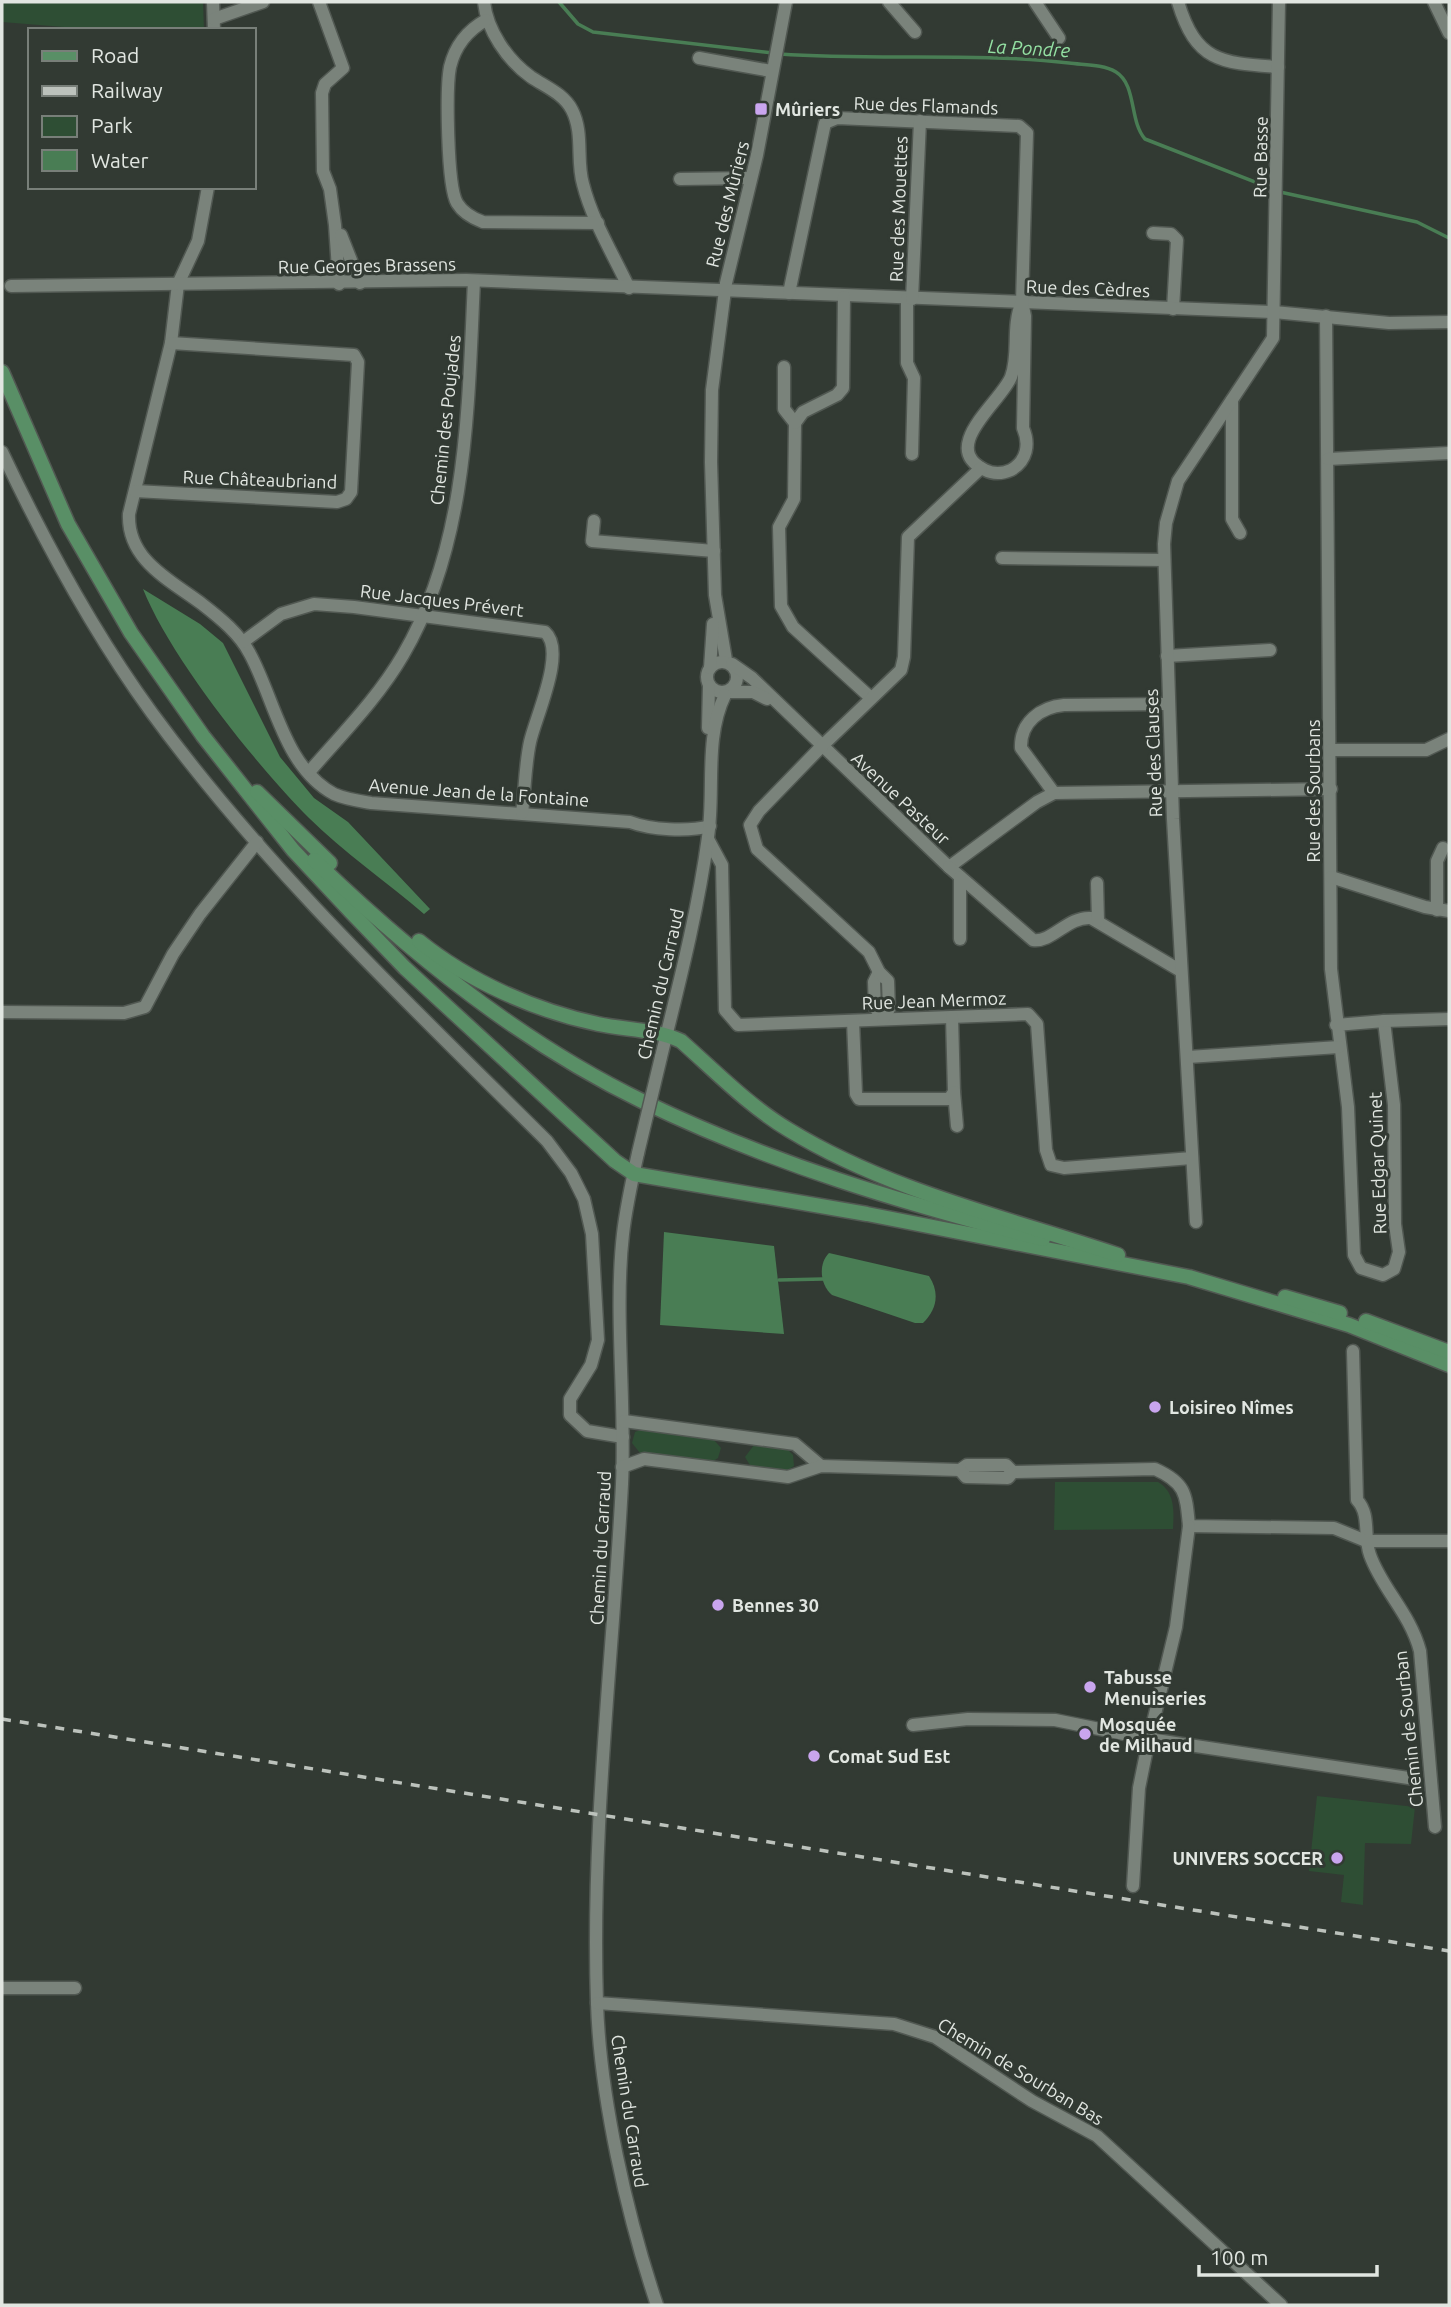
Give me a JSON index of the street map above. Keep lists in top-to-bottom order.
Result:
{
  "streets": {
    "street": [
      "Rue des Flamands",
      "Rue Basse",
      "Rue des Mûriers",
      "Rue des Mouettes",
      "Rue Georges Brassens",
      "Rue des Cèdres",
      "Chemin des Poujades",
      "Rue Châteaubriand",
      "Rue Jacques Prévert",
      "Rue des Clauses",
      "Rue des Sourbans",
      "Avenue Jean de la Fontaine",
      "Avenue Pasteur",
      "Chemin du Carraud",
      "Rue Jean Mermoz",
      "Rue Edgar Quinet",
      "Chemin de Sourban",
      "Chemin de Sourban Bas"
    ]
  },
  "crossings": [
    ["Rue des Flamands", "Rue des Mouettes"],
    ["Rue des Flamands", "Rue des Cèdres"],
    ["Rue Basse", "Rue des Cèdres"],
    ["Rue Basse", "Rue des Clauses"],
    ["Rue des Mûriers", "Rue Georges Brassens"],
    ["Rue des Mûriers", "Rue des Cèdres"],
    ["Rue des Mûriers", "Chemin du Carraud"],
    ["Rue des Mouettes", "Rue des Cèdres"],
    ["Rue Georges Brassens", "Rue des Cèdres"],
    ["Rue Georges Brassens", "Chemin des Poujades"],
    ["Rue Georges Brassens", "Avenue Jean de la Fontaine"],
    ["Rue Georges Brassens", "Chemin du Carraud"],
    ["Rue des Cèdres", "Rue des Clauses"],
    ["Rue des Cèdres", "Rue des Sourbans"],
    ["Rue des Cèdres", "Chemin du Carraud"],
    ["Chemin des Poujades", "Rue Jacques Prévert"],
    ["Chemin des Poujades", "Avenue Jean de la Fontaine"],
    ["Rue Châteaubriand", "Avenue Jean de la Fontaine"],
    ["Rue Jacques Prévert", "Avenue Jean de la Fontaine"],
    ["Rue des Clauses", "Rue Jean Mermoz"],
    ["Rue des Sourbans", "Rue Edgar Quinet"],
    ["Avenue Jean de la Fontaine", "Chemin du Carraud"],
    ["Avenue Jean de la Fontaine", "Rue Jean Mermoz"],
    ["Avenue Pasteur", "Chemin du Carraud"],
    ["Chemin du Carraud", "Rue Jean Mermoz"],
    ["Chemin du Carraud", "Chemin de Sourban Bas"]
  ],
  "water": ["La Pondre"],
  "places": {
    "transit": ["Mûriers"],
    "other": [
      "Loisireo Nîmes",
      "Bennes 30",
      "Tabusse Menuiseries",
      "Mosquée de Milhaud",
      "Comat Sud Est",
      "UNIVERS SOCCER"
    ]
  },
  "legend": [
    "Road",
    "Railway",
    "Park",
    "Water"
  ],
  "scale_bar": "100 m"
}
